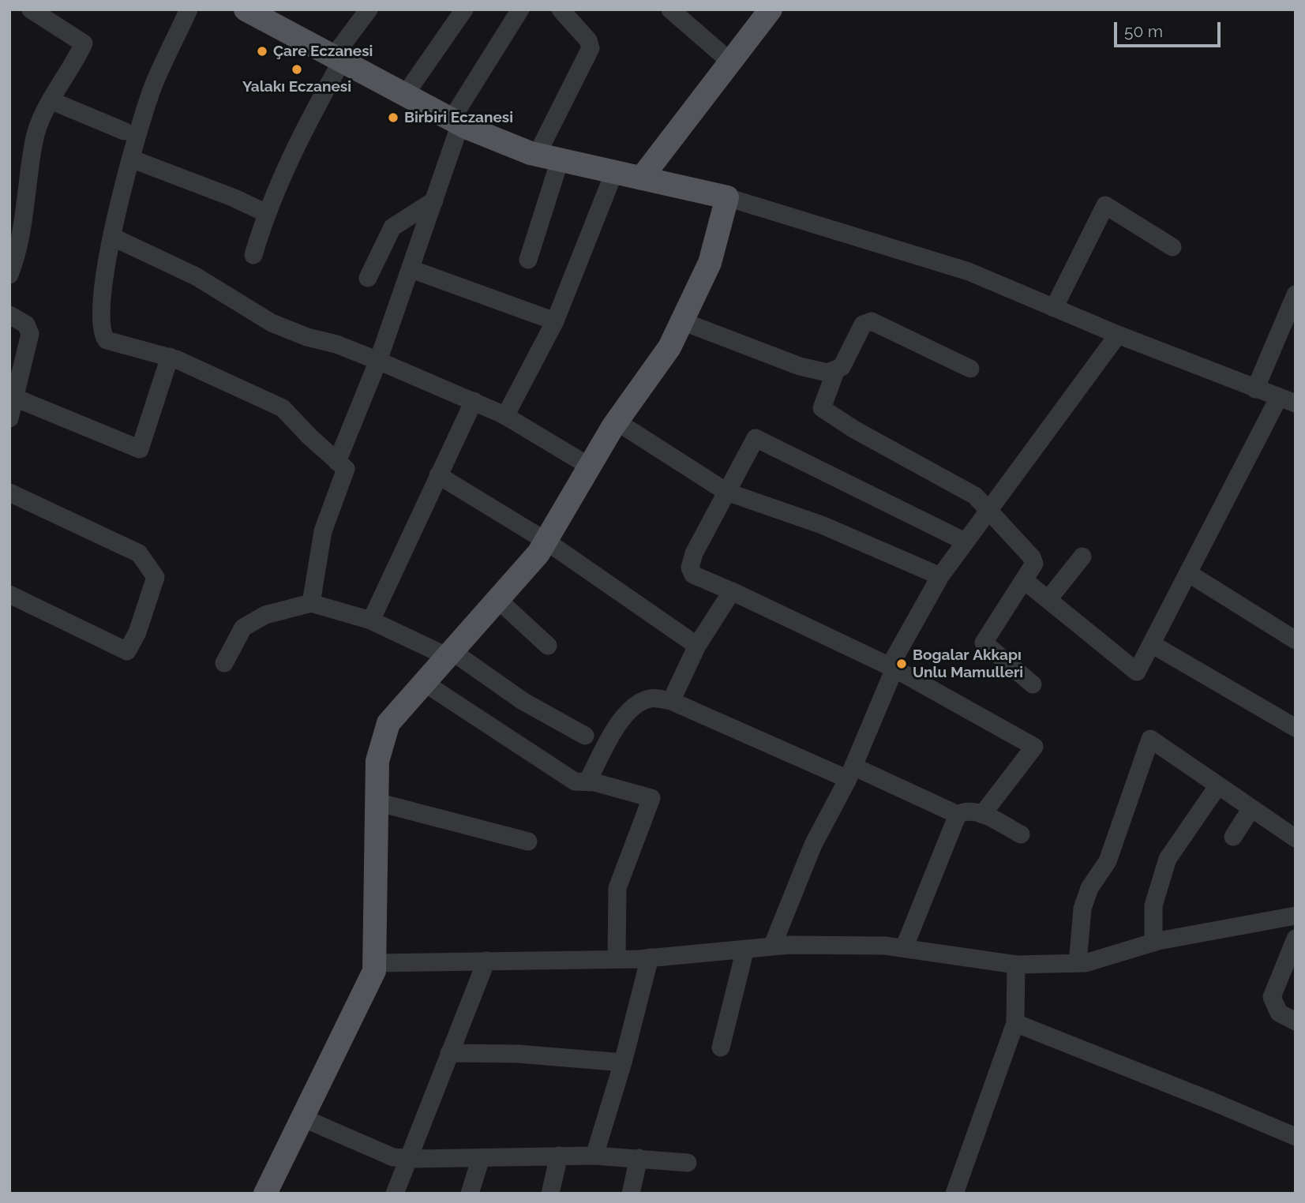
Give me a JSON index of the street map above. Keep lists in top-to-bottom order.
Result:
{
  "places": [
    "Çare Eczanesi",
    "Yalakı Eczanesi",
    "Birbiri Eczanesi",
    "Bogalar Akkapı Unlu Mamulleri"
  ],
  "scale_bar": "50 m"
}
